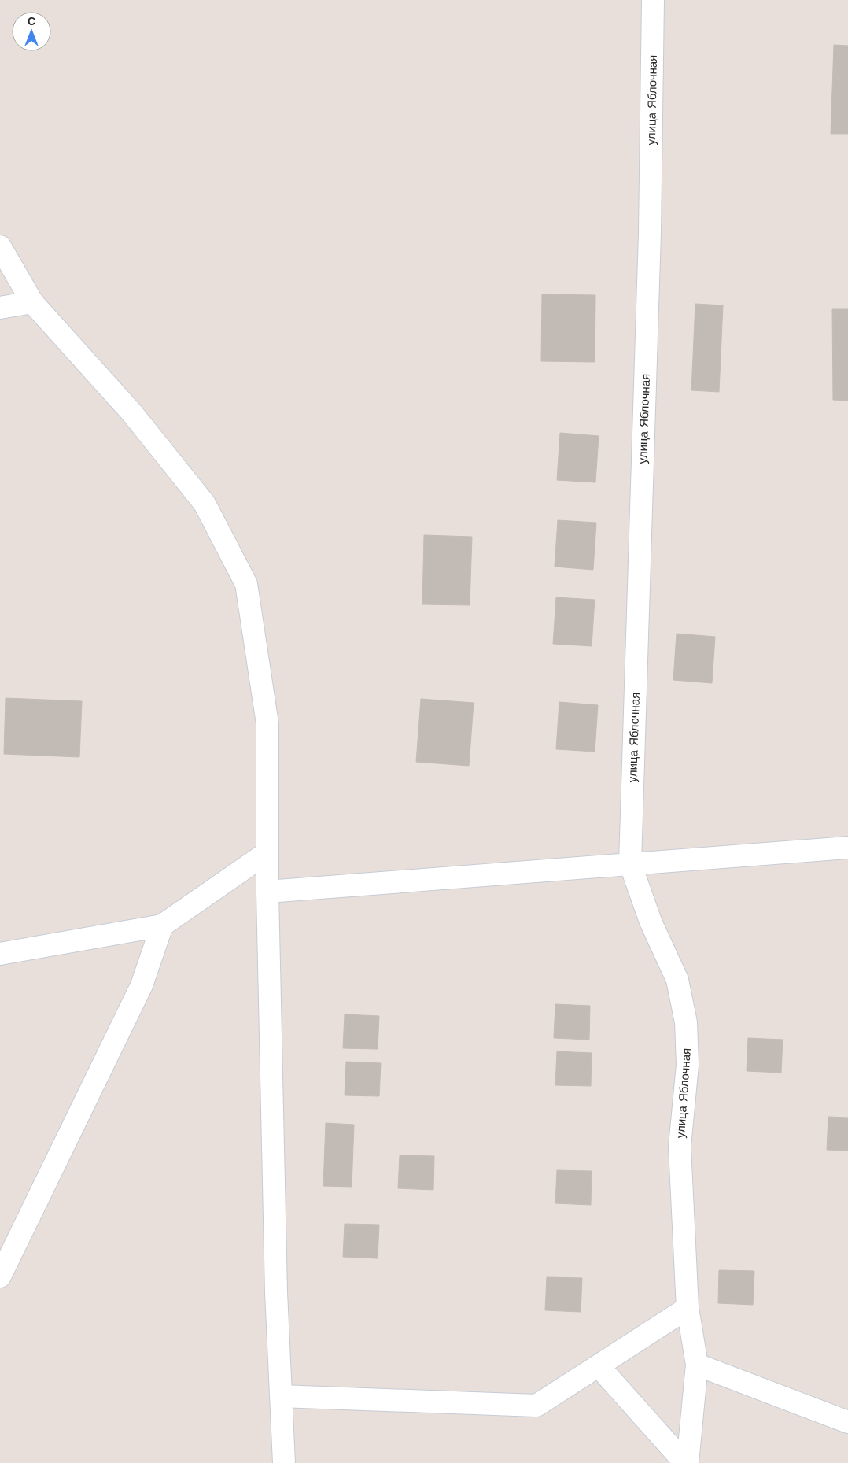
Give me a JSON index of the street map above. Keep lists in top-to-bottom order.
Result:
{
  "streets": {
    "street": ["улица Яблочная"]
  },
  "north": "top"
}
